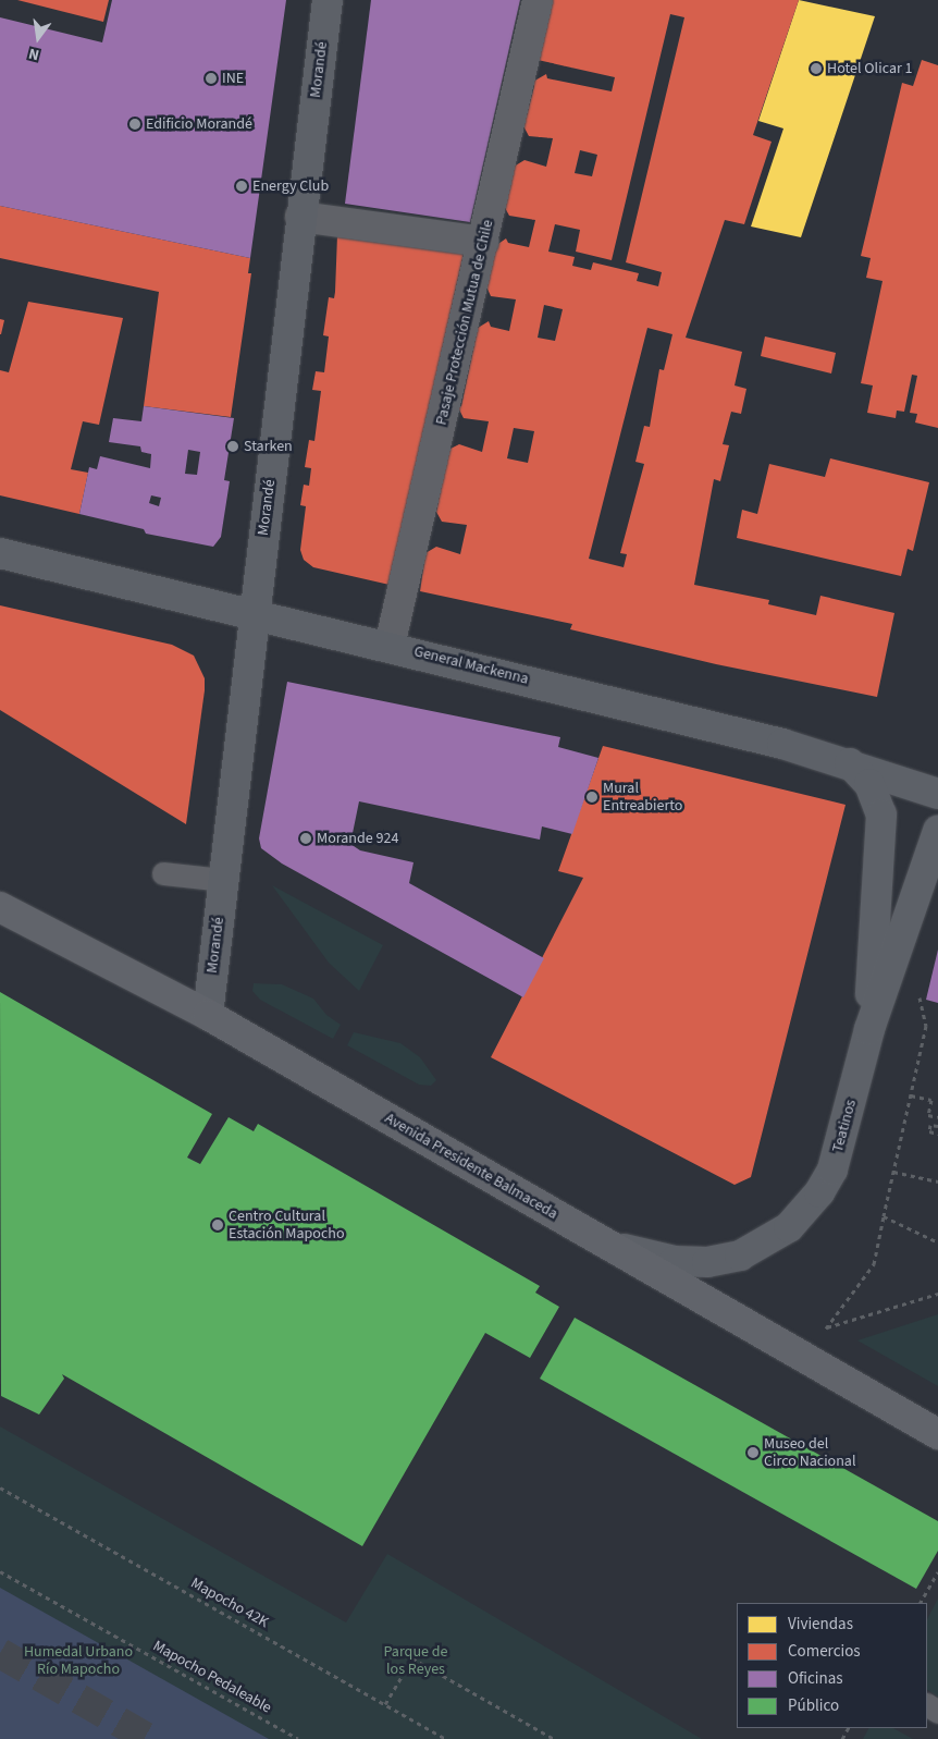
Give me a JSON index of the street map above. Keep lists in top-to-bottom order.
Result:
{
  "streets": {
    "main road": [
      "Morandé",
      "General Mackenna",
      "Teatinos",
      "Avenida Presidente Balmaceda"
    ],
    "street": ["Pasaje Protección Mutua de Chile"],
    "path": ["Mapocho 42K", "Mapocho Pedaleable"]
  },
  "crossings": [
    ["Morandé", "General Mackenna"],
    ["Morandé", "Avenida Presidente Balmaceda"],
    ["Pasaje Protección Mutua de Chile", "General Mackenna"],
    ["Teatinos", "Avenida Presidente Balmaceda"]
  ],
  "parks": ["Humedal Urbano Río Mapocho", "Parque de los Reyes"],
  "places": [
    "Hotel Olicar 1",
    "INE",
    "Edificio Morandé",
    "Energy Club",
    "Starken",
    "Mural Entreabierto",
    "Morande 924",
    "Centro Cultural Estación Mapocho",
    "Museo del Circo Nacional"
  ],
  "legend": [
    "Viviendas",
    "Comercios",
    "Oficinas",
    "Público"
  ],
  "north": "bottom"
}
